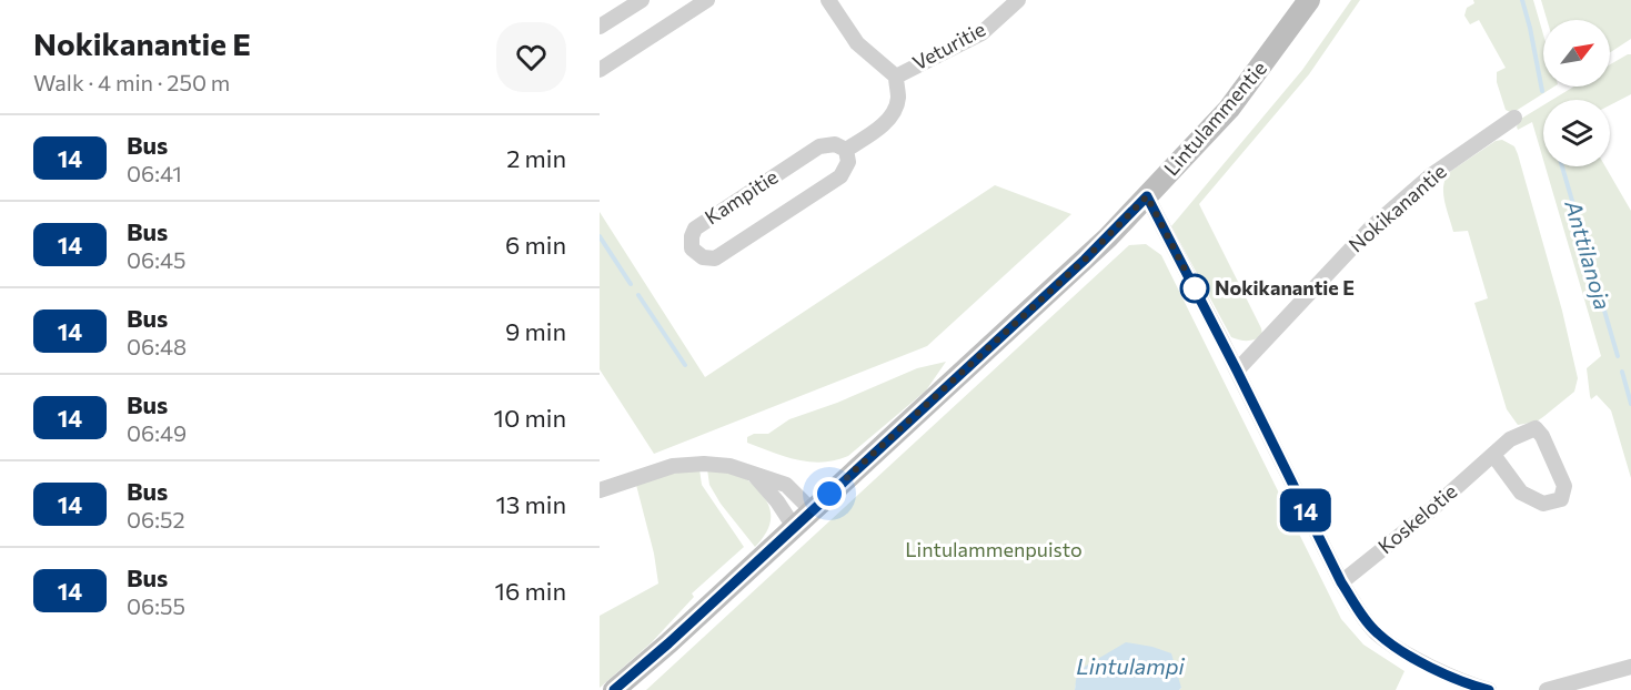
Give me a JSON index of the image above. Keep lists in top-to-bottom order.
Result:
{
  "streets": {
    "street": [
      "Veturitie",
      "Lintulammentie",
      "Kampitie",
      "Nokikanantie",
      "Koskelotie"
    ]
  },
  "water": ["Anttilanoja", "Lintulampi"],
  "parks": ["Lintulammenpuisto"],
  "places": ["Nokikanantie E"],
  "lines": ["bus line 14"],
  "north": "top right",
  "page": {
    "heading": ["Nokikanantie E", "Walk · 4 min · 250 m"],
    "on_map": "14",
    "list": [
      {
        "mark": "14",
        "name": "Bus",
        "note": "06:41",
        "value": "2 min"
      },
      {
        "mark": "14",
        "name": "Bus",
        "note": "06:45",
        "value": "6 min"
      },
      {
        "mark": "14",
        "name": "Bus",
        "note": "06:48",
        "value": "9 min"
      },
      {
        "mark": "14",
        "name": "Bus",
        "note": "06:49",
        "value": "10 min"
      },
      {
        "mark": "14",
        "name": "Bus",
        "note": "06:52",
        "value": "13 min"
      },
      {
        "mark": "14",
        "name": "Bus",
        "note": "06:55",
        "value": "16 min"
      }
    ]
  }
}
